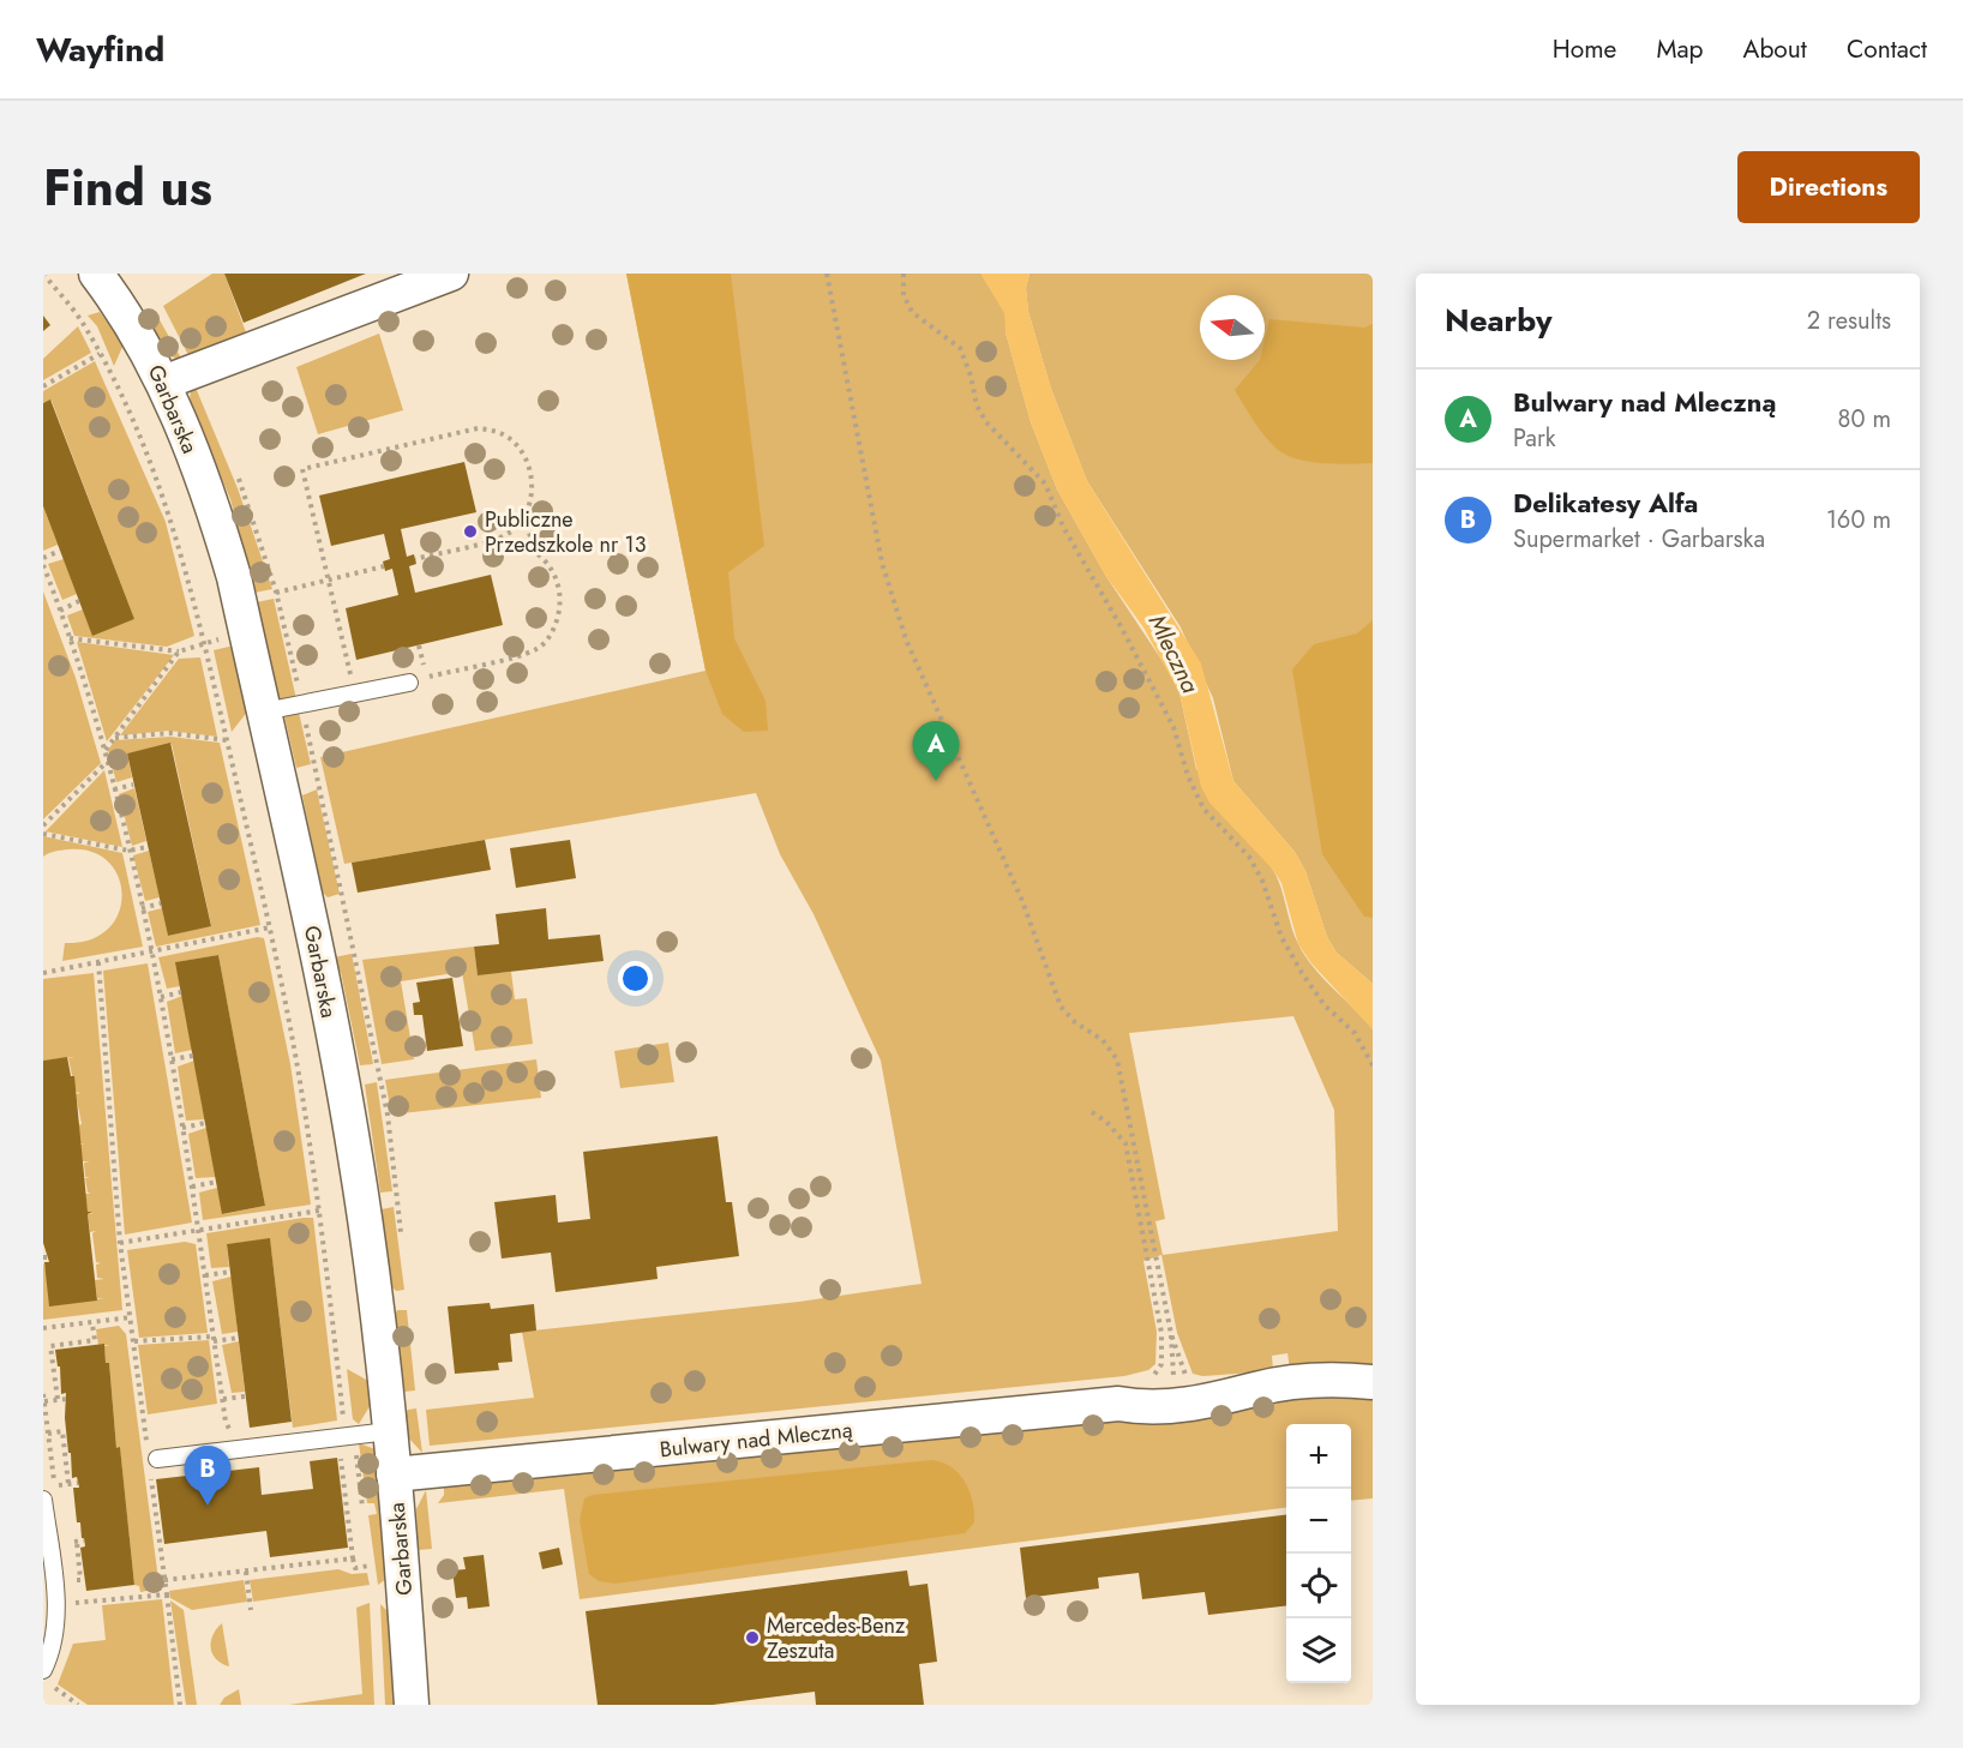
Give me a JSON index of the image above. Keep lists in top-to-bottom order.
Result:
{
  "streets": {
    "street": ["Garbarska", "Bulwary nad Mleczną"]
  },
  "crossings": [
    ["Garbarska", "Bulwary nad Mleczną"]
  ],
  "water": ["Mleczna"],
  "places": ["Publiczne Przedszkole nr 13", "Mercedes-Benz Zeszuta"],
  "north": "left",
  "page": {
    "header": "Wayfind",
    "nav": [
      "Home",
      "Map",
      "About",
      "Contact"
    ],
    "title": "Find us",
    "buttons": "Directions",
    "heading": ["Nearby", "2 results"],
    "list": [
      {
        "mark": "A",
        "name": "Bulwary nad Mleczną",
        "note": "Park",
        "value": "80 m"
      },
      {
        "mark": "B",
        "name": "Delikatesy Alfa",
        "note": "Supermarket · Garbarska",
        "value": "160 m"
      }
    ],
    "pins": ["A", "B"],
    "map_buttons": ["+", "−"]
  }
}
